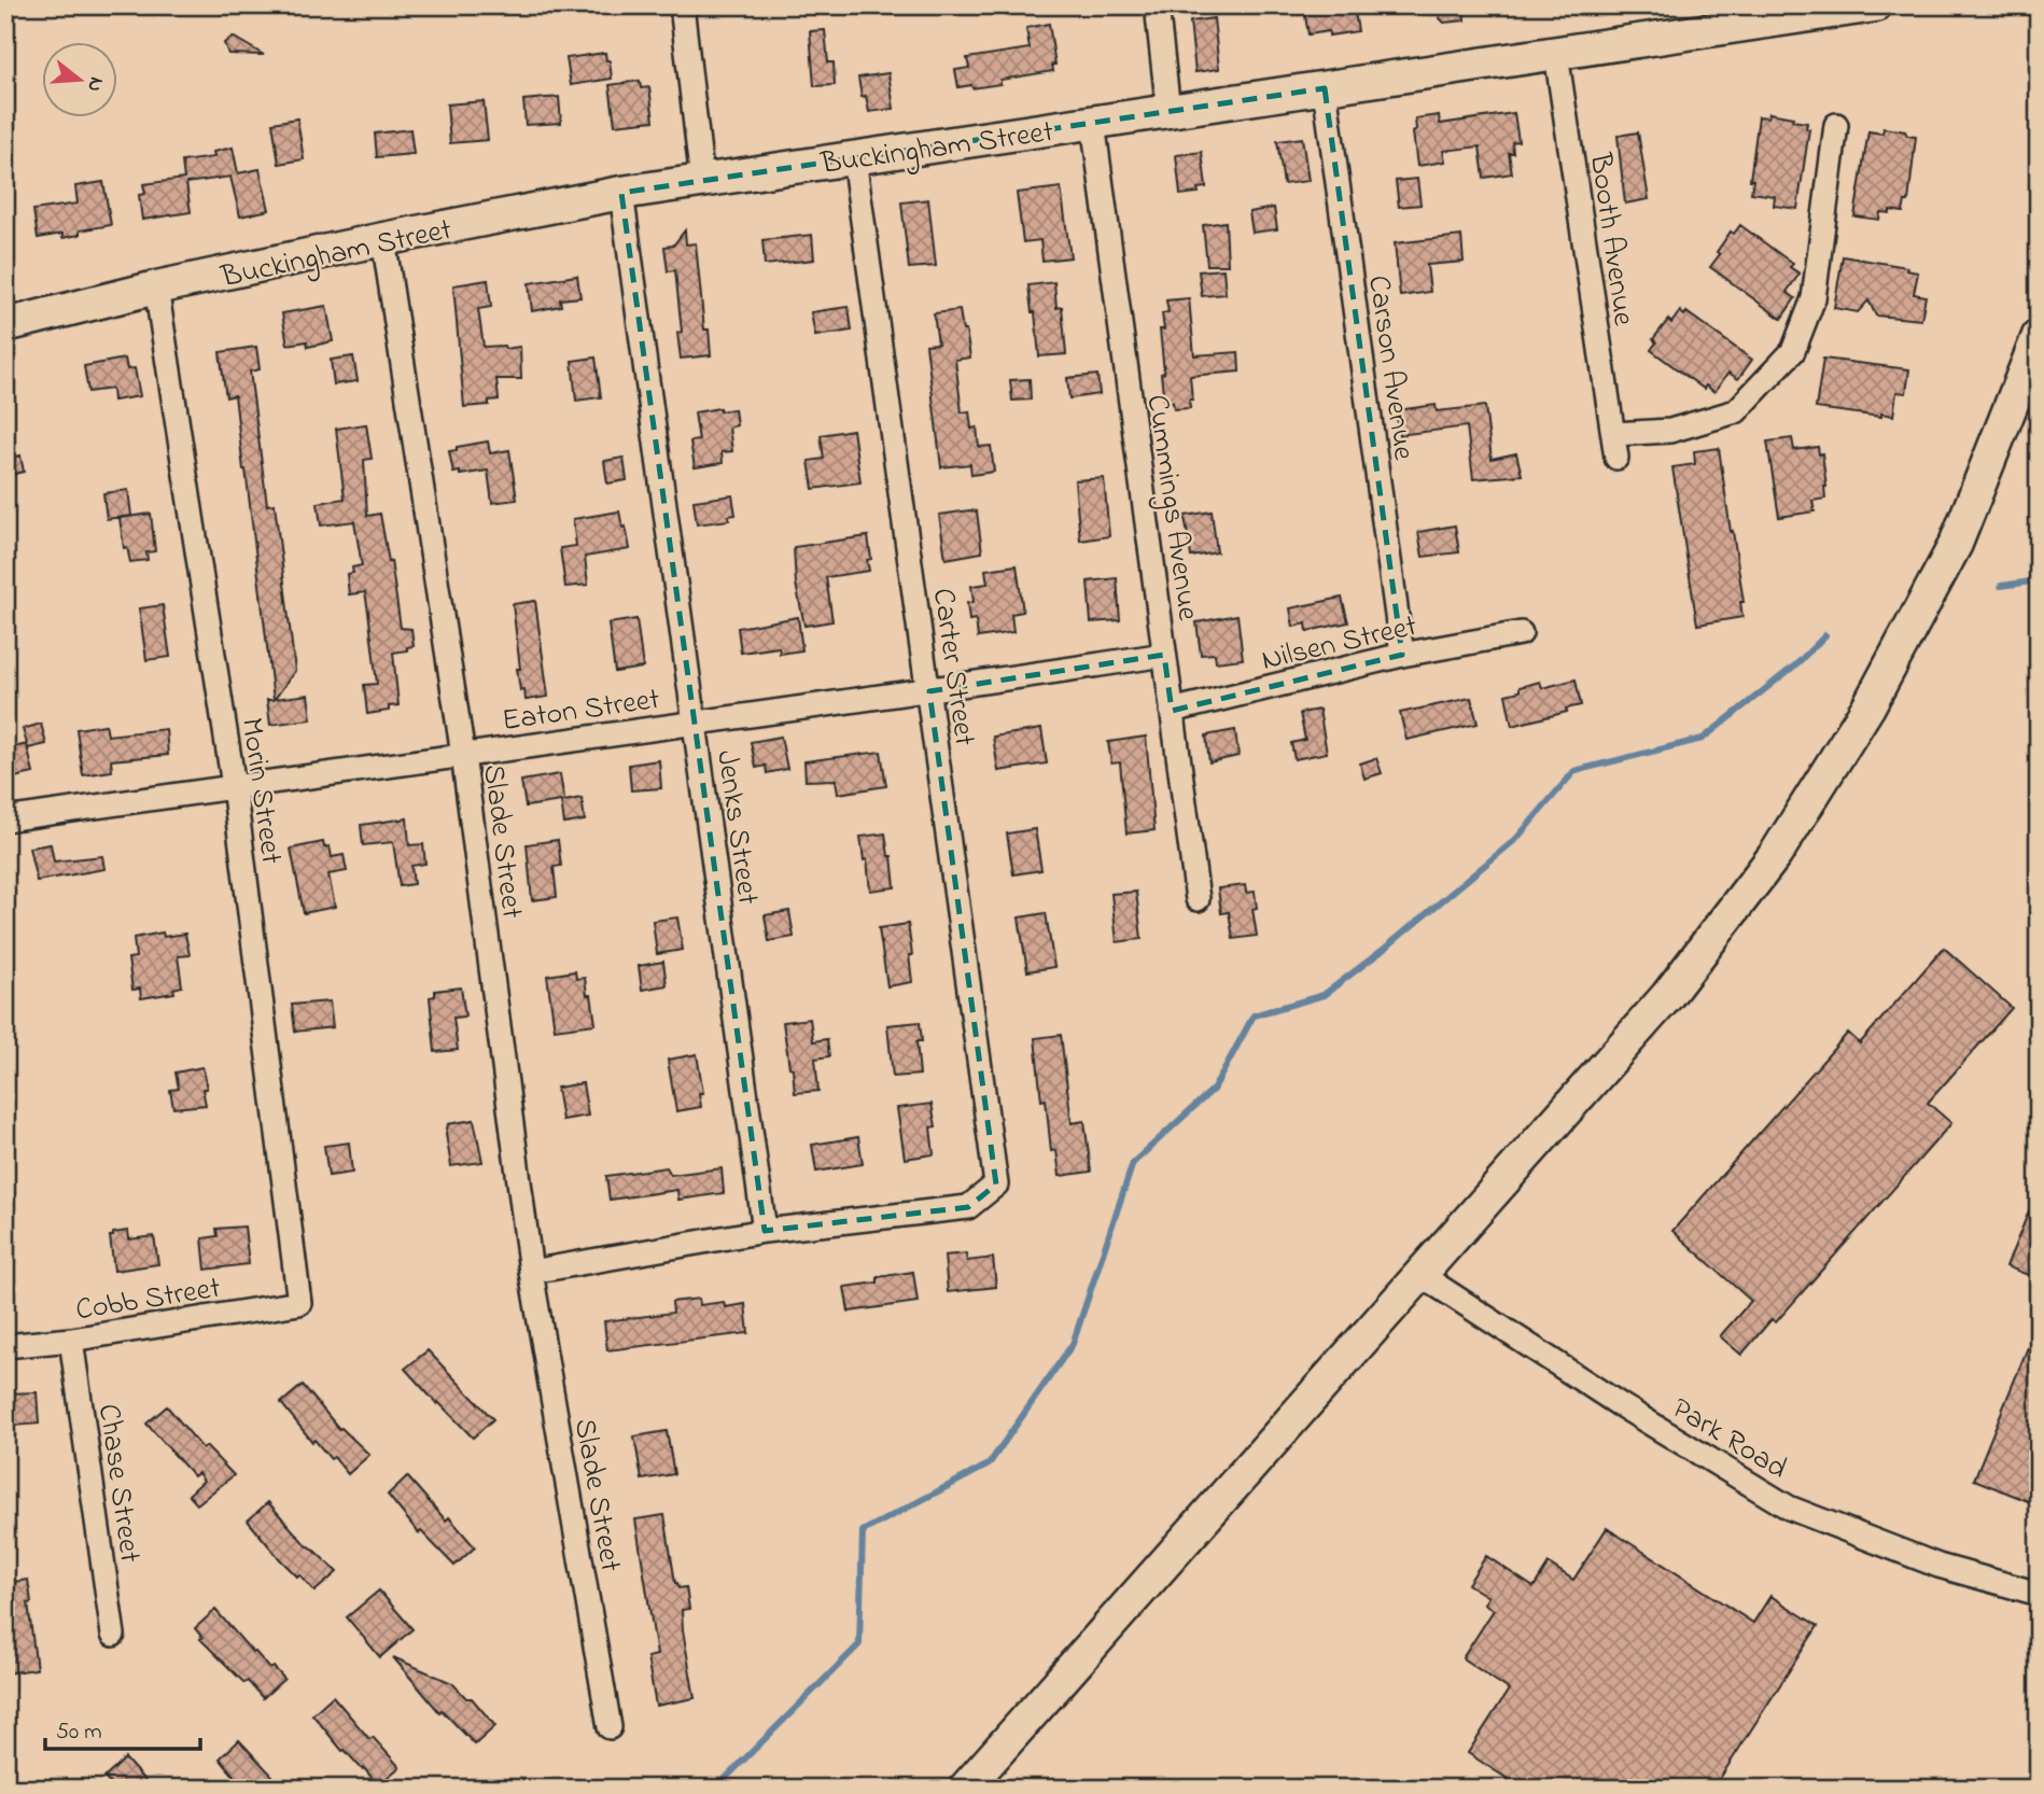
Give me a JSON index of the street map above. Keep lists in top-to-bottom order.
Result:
{
  "streets": {
    "main road": ["Buckingham Street"],
    "street": [
      "Booth Avenue",
      "Carson Avenue",
      "Cummings Avenue",
      "Nilsen Street",
      "Carter Street",
      "Eaton Street",
      "Morin Street",
      "Jenks Street",
      "Slade Street",
      "Cobb Street",
      "Park Road",
      "Chase Street"
    ]
  },
  "crossings": [
    ["Buckingham Street", "Booth Avenue"],
    ["Buckingham Street", "Carson Avenue"],
    ["Buckingham Street", "Cummings Avenue"],
    ["Buckingham Street", "Carter Street"],
    ["Buckingham Street", "Morin Street"],
    ["Buckingham Street", "Jenks Street"],
    ["Buckingham Street", "Slade Street"],
    ["Carson Avenue", "Nilsen Street"],
    ["Cummings Avenue", "Nilsen Street"],
    ["Cummings Avenue", "Eaton Street"],
    ["Carter Street", "Eaton Street"],
    ["Carter Street", "Jenks Street"],
    ["Eaton Street", "Morin Street"],
    ["Eaton Street", "Jenks Street"],
    ["Eaton Street", "Slade Street"],
    ["Morin Street", "Cobb Street"],
    ["Cobb Street", "Chase Street"]
  ],
  "scale_bar": "50 m",
  "north": "right"
}
